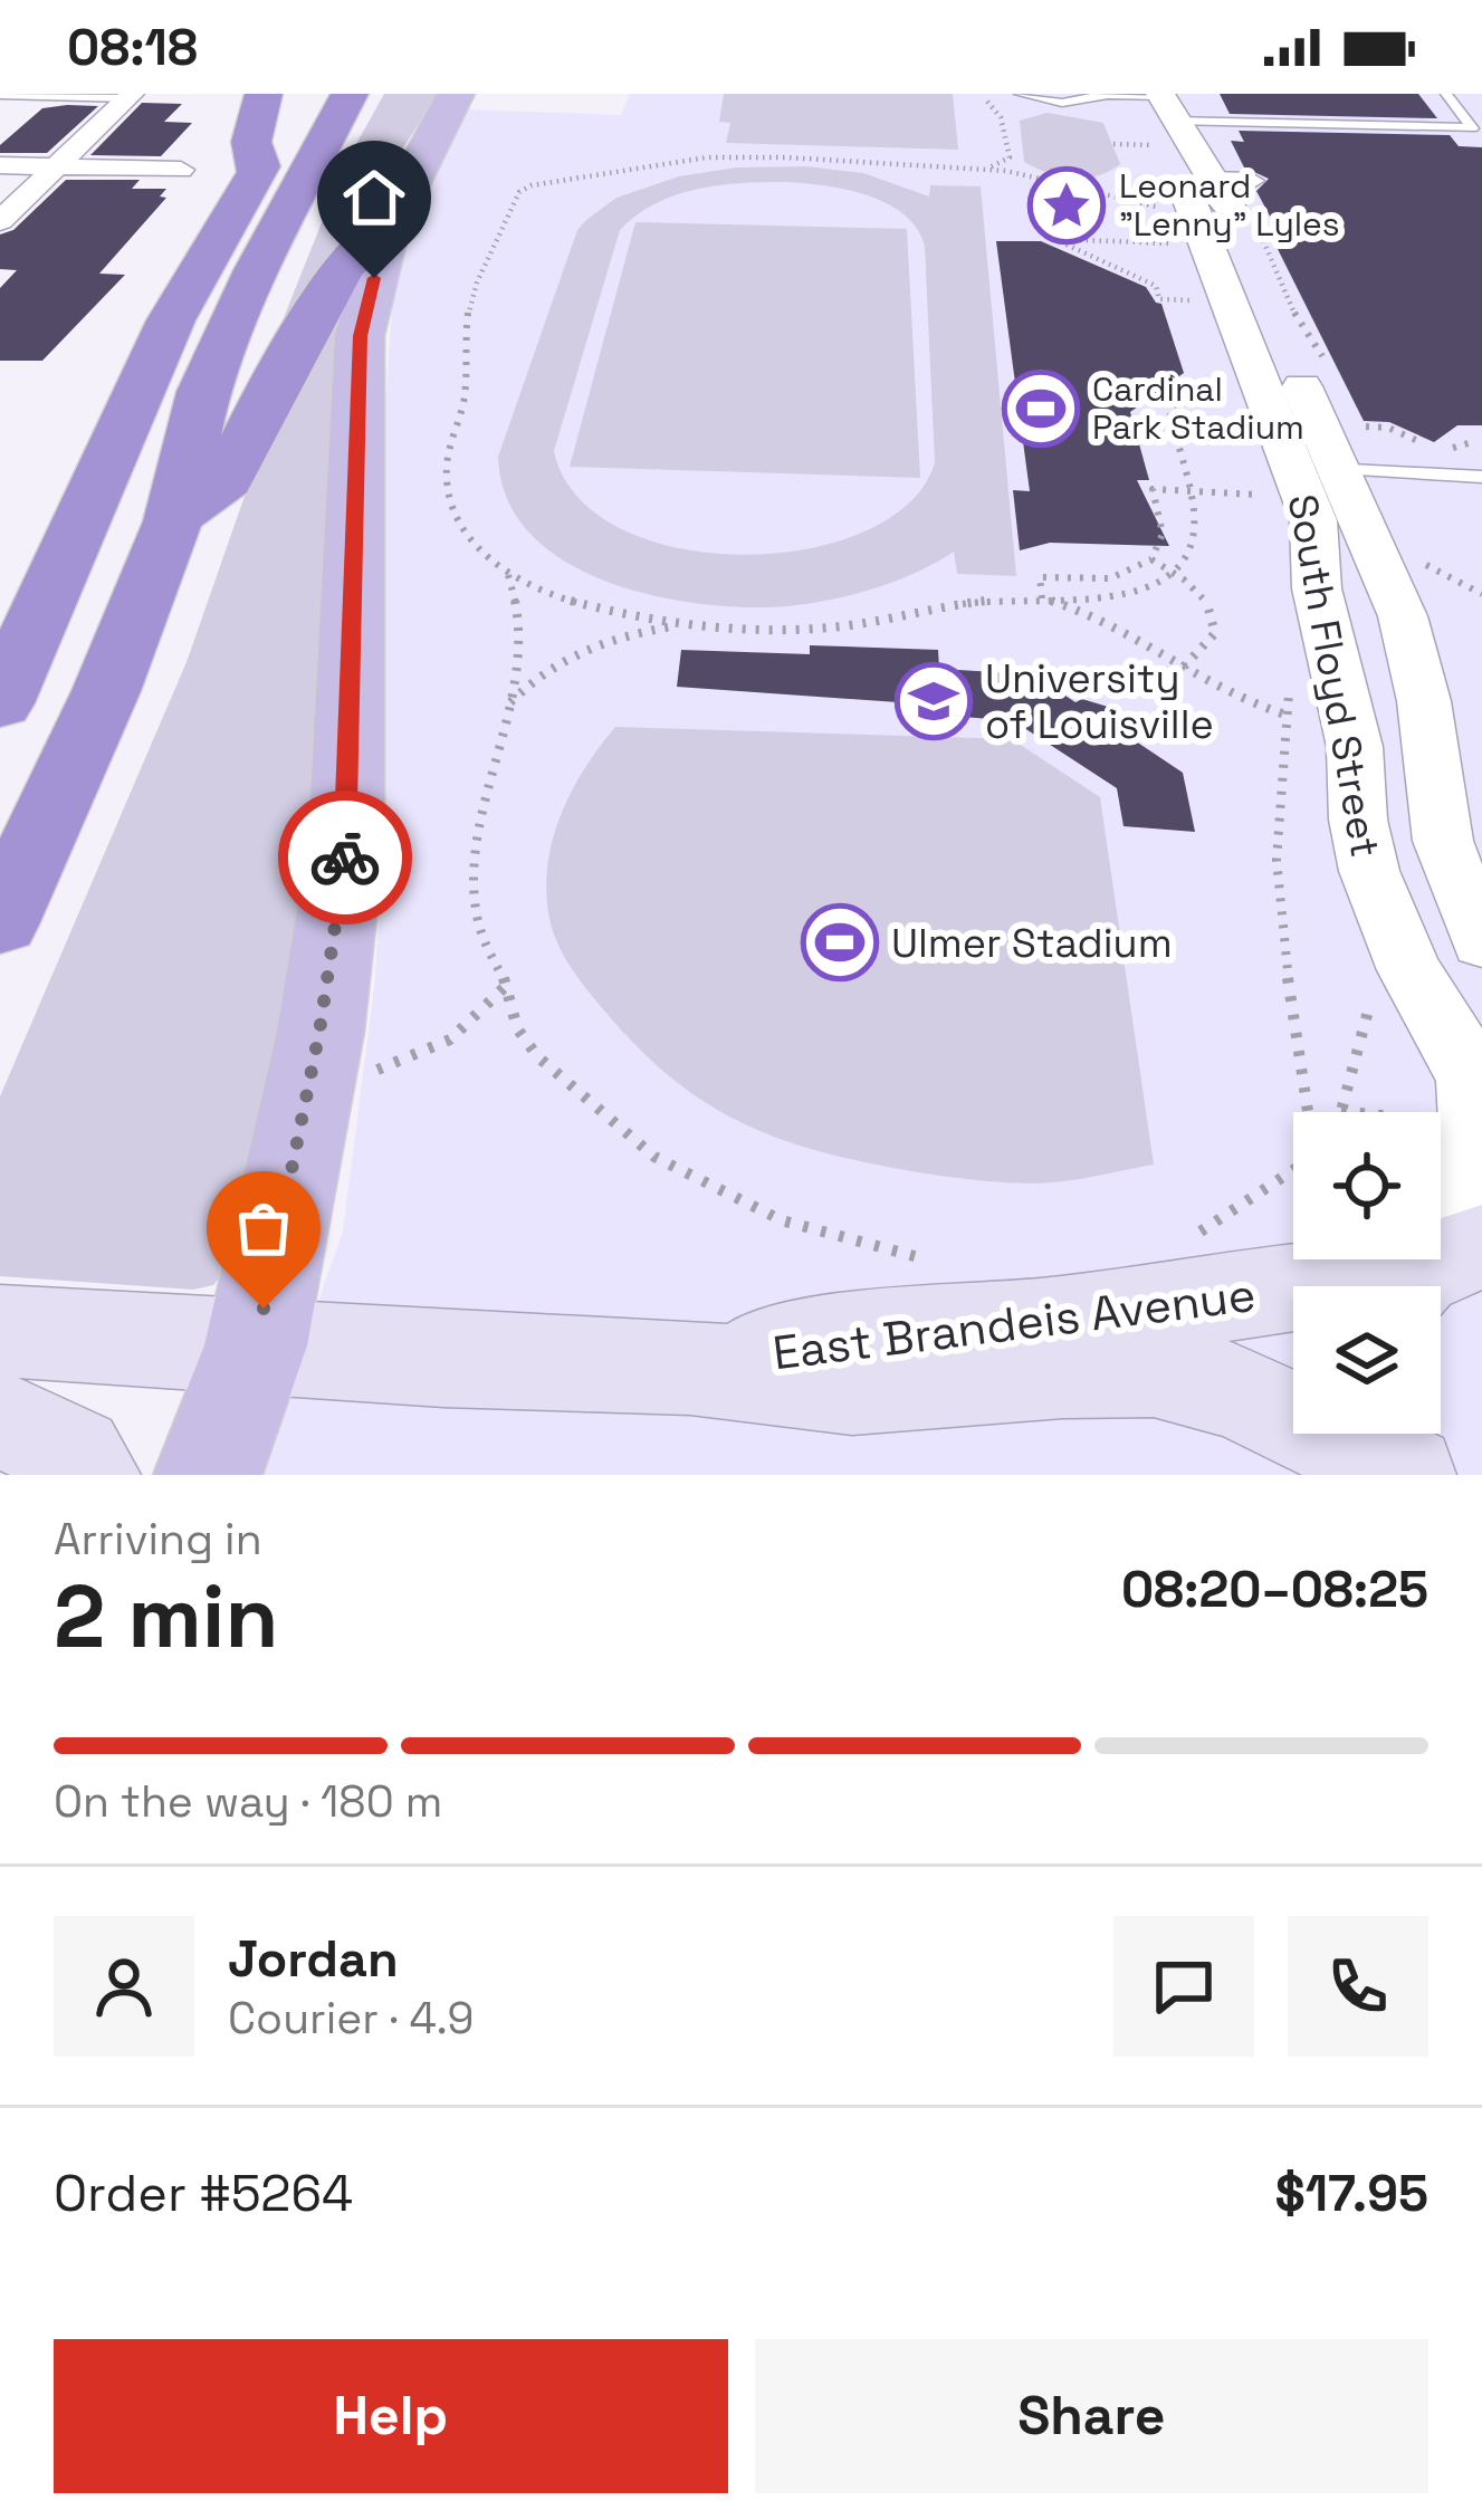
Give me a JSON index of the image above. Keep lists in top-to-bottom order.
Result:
{
  "streets": {
    "main road": ["East Brandeis Avenue"],
    "street": ["South Floyd Street"]
  },
  "crossings": [
    ["South Floyd Street", "East Brandeis Avenue"]
  ],
  "places": {
    "place": ["Leonard \"Lenny\" Lyles"],
    "sports": ["Cardinal Park Stadium", "Ulmer Stadium"],
    "school or university": ["University of Louisville"]
  },
  "page": {
    "status": "08:18",
    "heading": ["2 min", "Arriving in", "08:20–08:25"],
    "panel": [
      "Jordan",
      "Courier · 4.9",
      "Order #5264",
      "$17.95"
    ],
    "bar": "On the way · 180 m",
    "buttons": ["Help", "Share"]
  }
}
